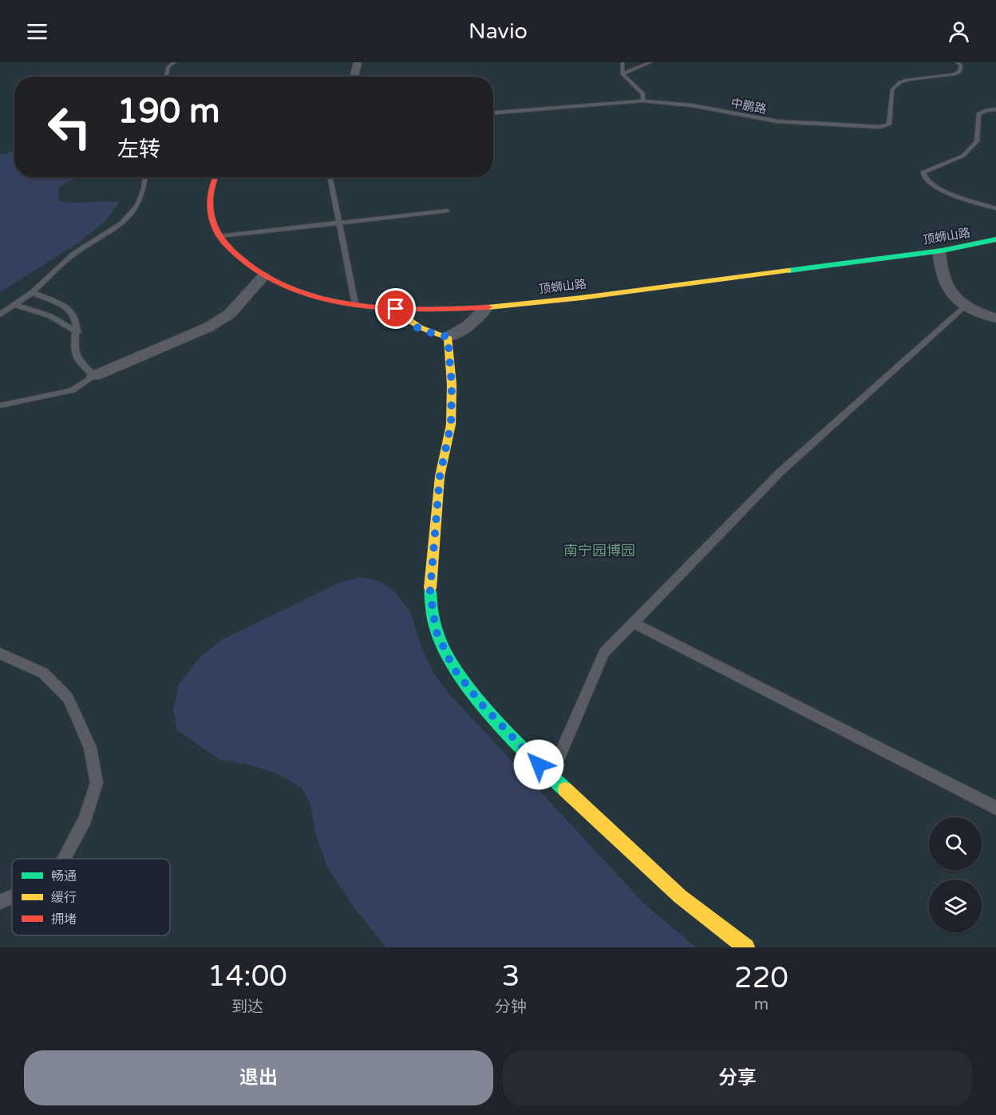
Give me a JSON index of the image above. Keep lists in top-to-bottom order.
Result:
{
  "streets": {
    "street": ["顶蛳山路"],
    "lane": ["中鹏路"]
  },
  "parks": ["南宁园博园"],
  "legend": ["畅通", "缓行", "拥堵"],
  "page": {
    "header": "Navio",
    "turn": ["190 m", "左转"],
    "eta": [
      "14:00",
      "到达",
      "3",
      "分钟",
      "220",
      "m"
    ],
    "buttons": ["退出", "分享"]
  }
}
